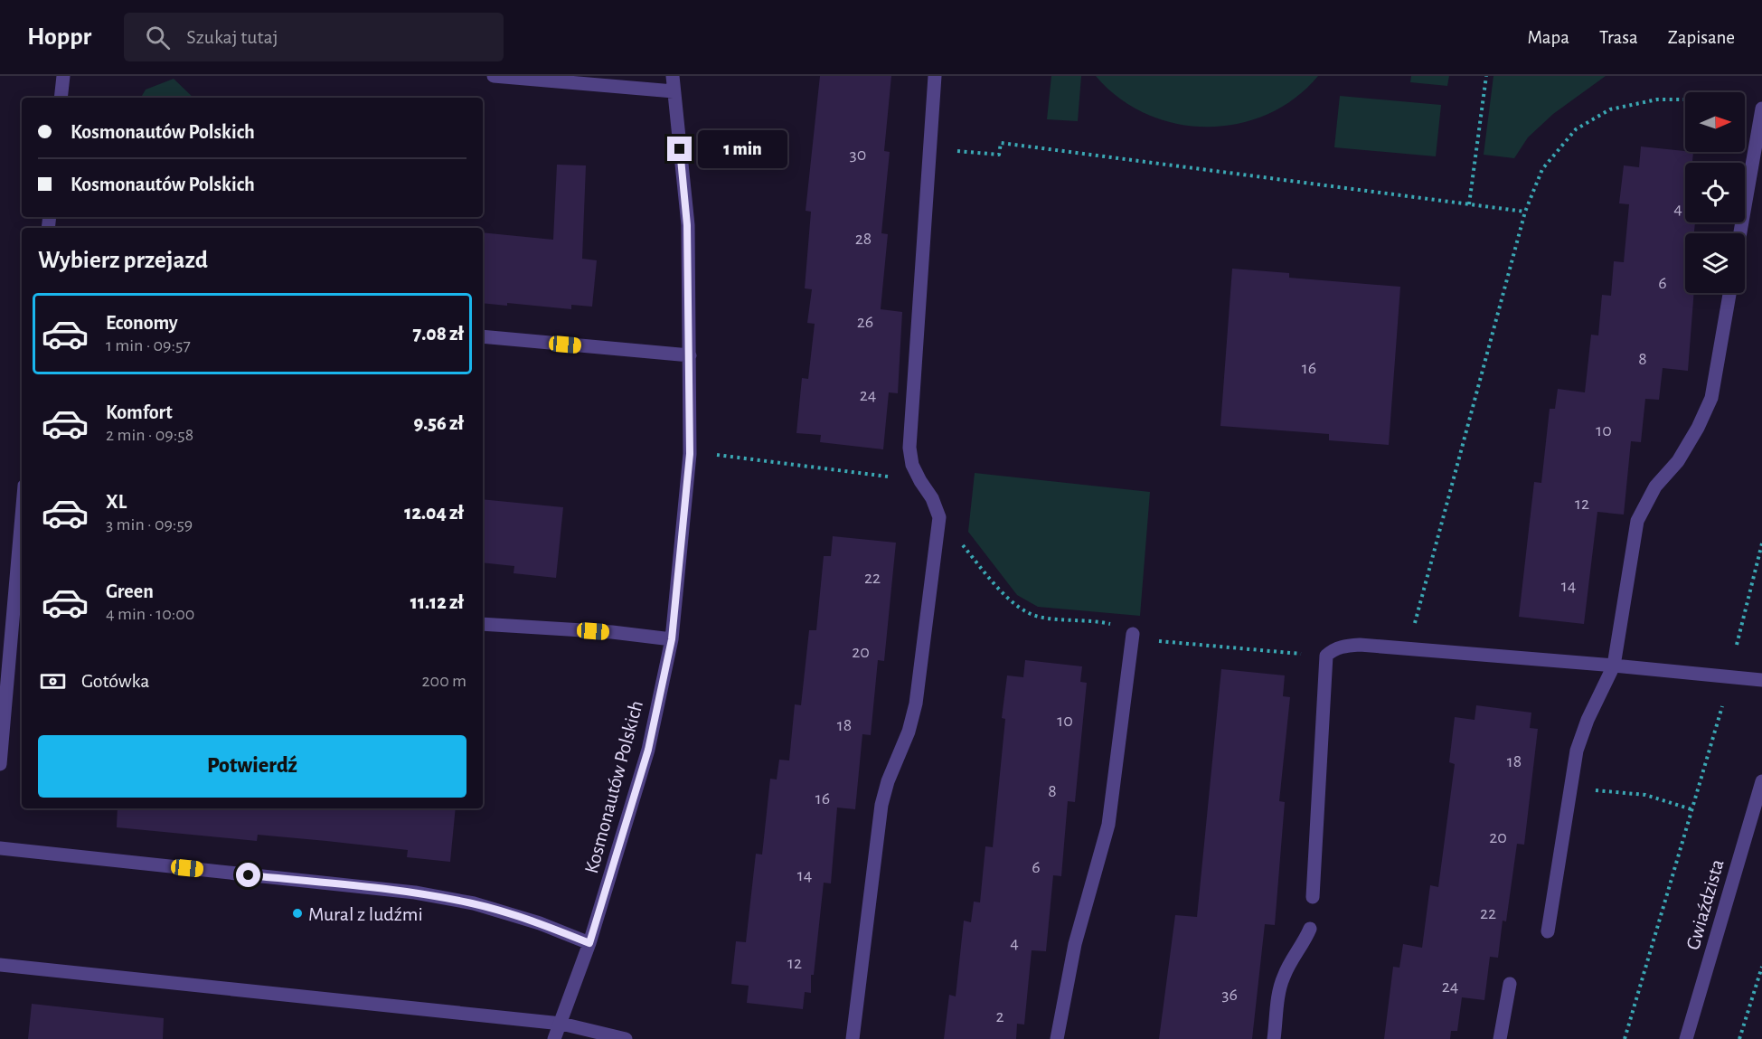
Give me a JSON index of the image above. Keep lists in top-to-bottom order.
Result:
{
  "streets": {
    "street": ["Kosmonautów Polskich", "Gwiaździsta"]
  },
  "places": ["Mural z ludźmi"],
  "house_numbers": [
    "30",
    "4",
    "28",
    "6",
    "26",
    "8",
    "16",
    "24",
    "10",
    "12",
    "22",
    "14",
    "20",
    "10",
    "18",
    "18",
    "8",
    "16",
    "20",
    "6",
    "14",
    "22",
    "4",
    "12",
    "24",
    "36",
    "2"
  ],
  "north": "right",
  "page": {
    "header": "Hoppr",
    "search": "Szukaj tutaj",
    "nav": ["Mapa", "Trasa", "Zapisane"],
    "banner": ["Kosmonautów Polskich", "Kosmonautów Polskich"],
    "bubble": "1 min",
    "heading": "Wybierz przejazd",
    "list": [
      {
        "name": "Economy",
        "note": "1 min · 09:57",
        "value": "7.08 zł"
      },
      {
        "name": "Komfort",
        "note": "2 min · 09:58",
        "value": "9.56 zł"
      },
      {
        "name": "XL",
        "note": "3 min · 09:59",
        "value": "12.04 zł"
      },
      {
        "name": "Green",
        "note": "4 min · 10:00",
        "value": "11.12 zł"
      }
    ],
    "pay": ["Gotówka", "200 m"],
    "buttons": "Potwierdź"
  }
}
